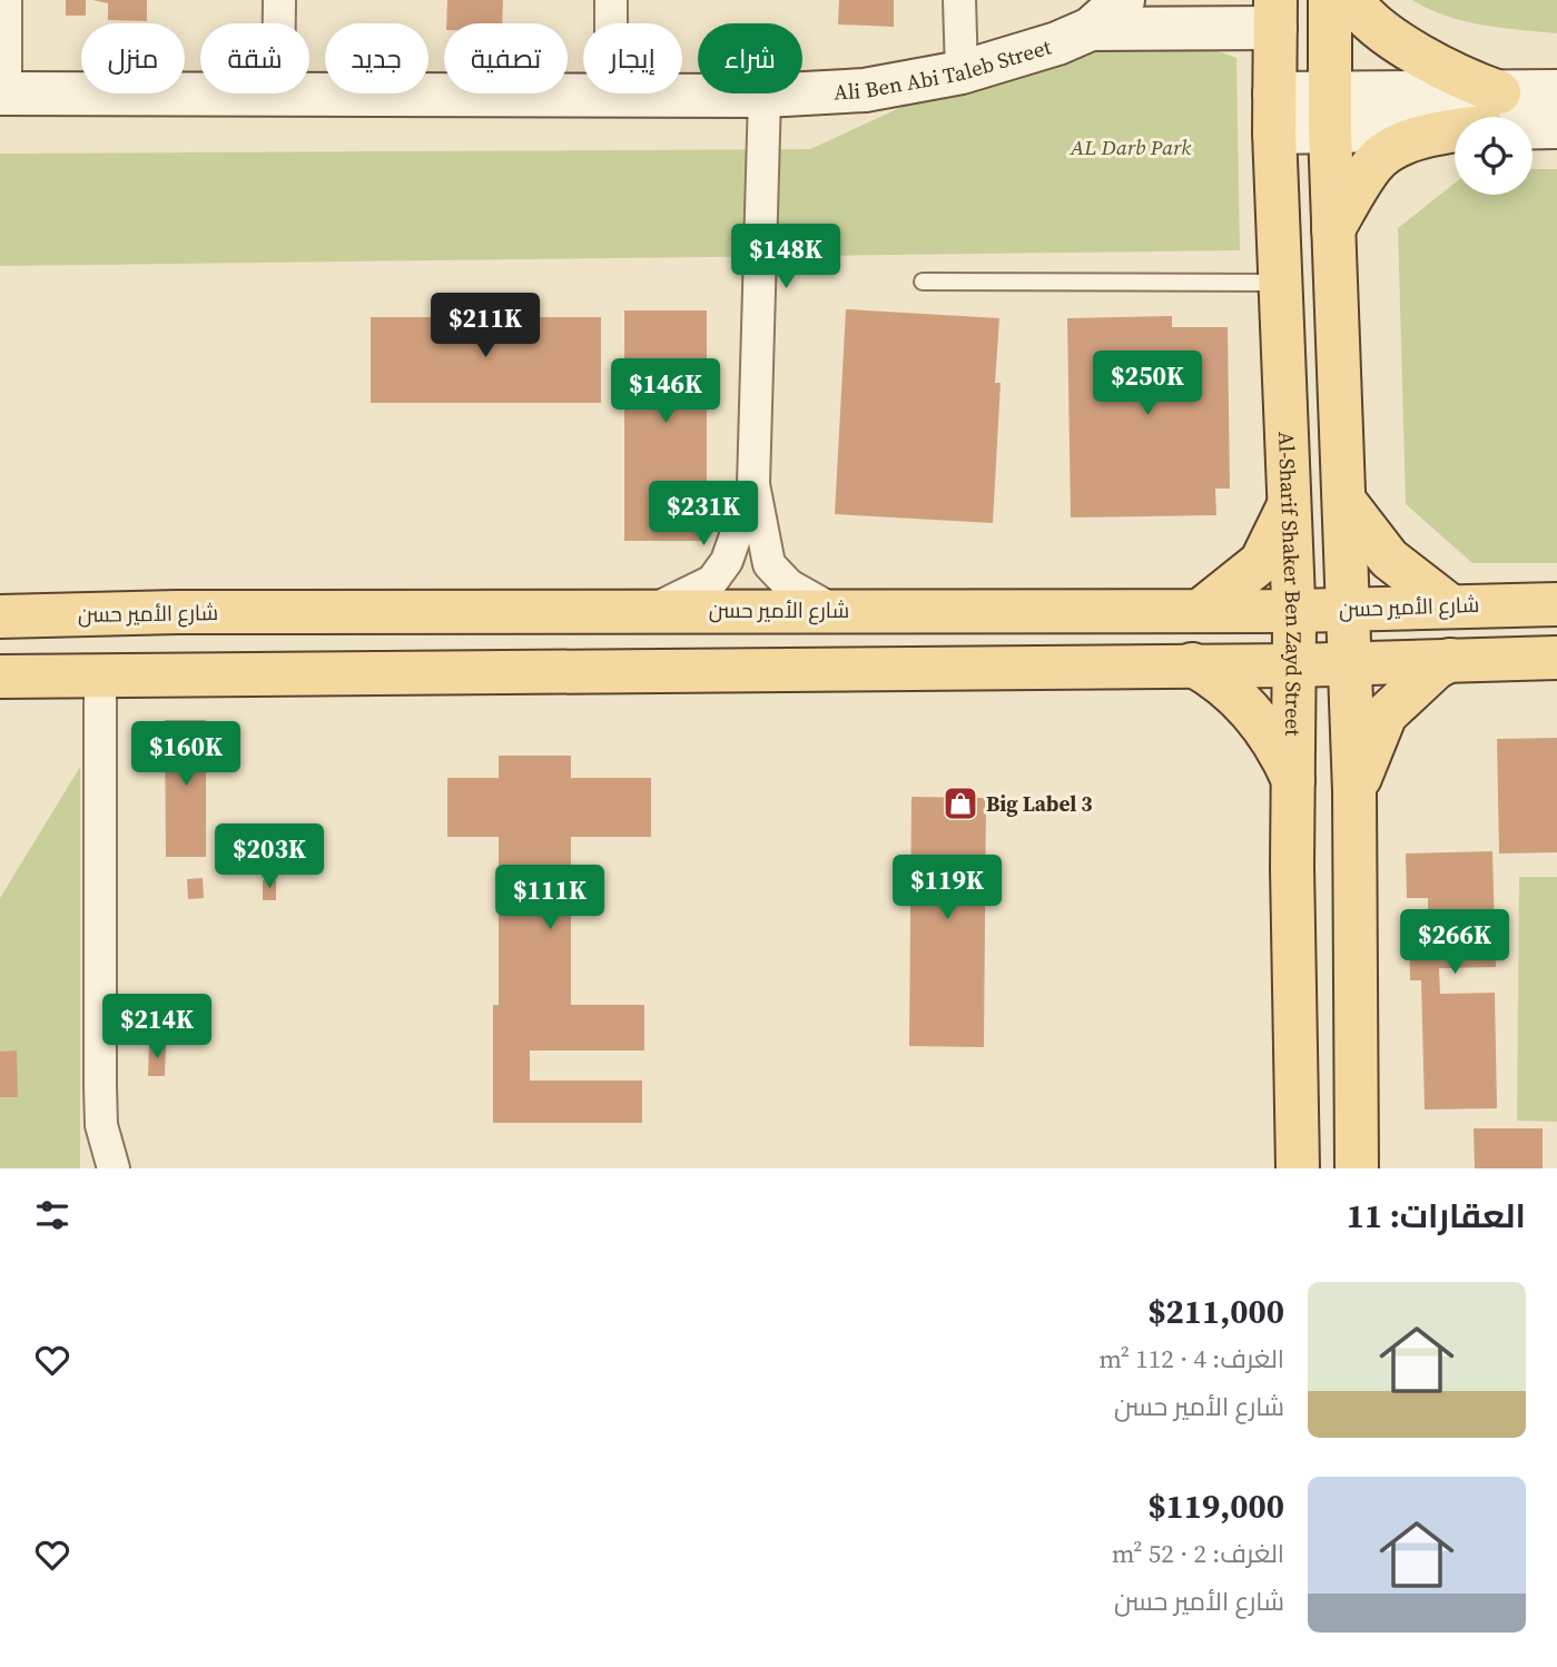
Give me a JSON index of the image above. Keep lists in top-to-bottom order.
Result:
{
  "streets": {
    "main road": ["Ali Ben Abi Taleb Street", "Al-Sharif Shaker Ben Zayd Street", "شارع الأمير حسن"]
  },
  "crossings": [
    ["Al-Sharif Shaker Ben Zayd Street", "شارع الأمير حسن"]
  ],
  "parks": ["AL Darb Park"],
  "places": {
    "shop": ["Big Label 3"]
  },
  "page": {
    "chip": [
      "شراء",
      "إيجار",
      "تصفية",
      "جديد",
      "شقة",
      "منزل"
    ],
    "price": [
      "$148K",
      "$211K",
      "$250K",
      "$146K",
      "$231K",
      "$160K",
      "$203K",
      "$119K",
      "$111K",
      "$266K",
      "$214K"
    ],
    "heading": "العقارات: 11",
    "list": [
      {
        "name": "$211,000",
        "note": "الغرف: 4 · 112 m² · شارع الأمير حسن"
      },
      {
        "name": "$119,000",
        "note": "الغرف: 2 · 52 m² · شارع الأمير حسن"
      }
    ]
  }
}
